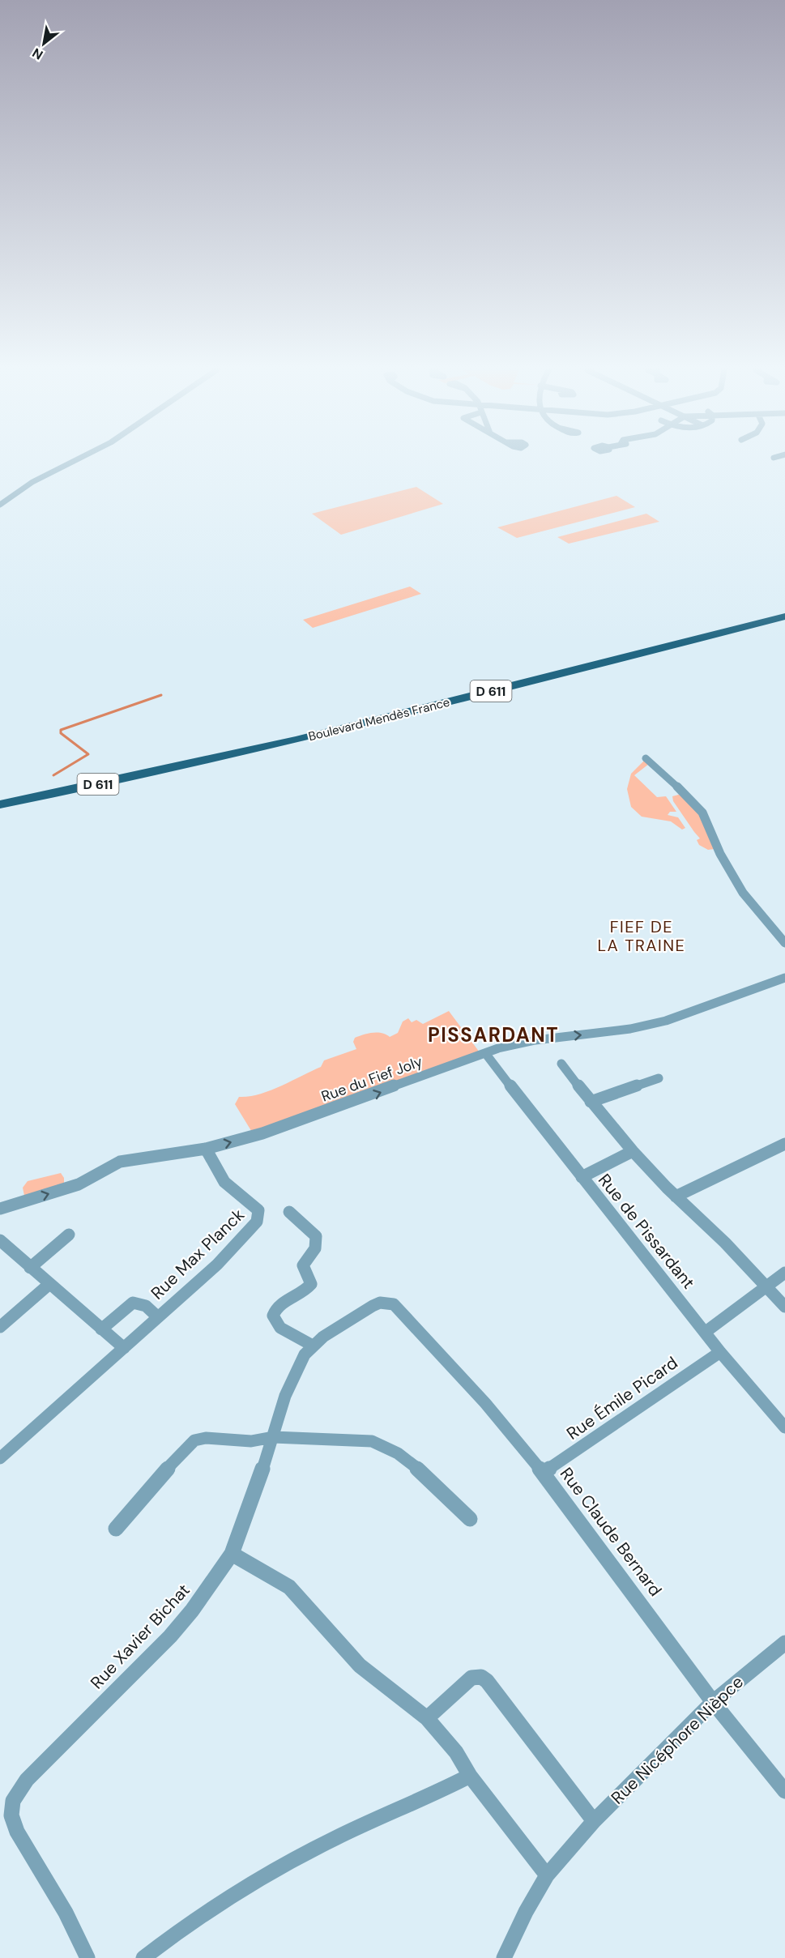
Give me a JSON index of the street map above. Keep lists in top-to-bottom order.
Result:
{
  "streets": {
    "main road": ["D 611", "Boulevard Mendès France"],
    "street": [
      "Rue du Fief Joly",
      "Rue de Pissardant",
      "Rue Max Planck",
      "Rue Émile Picard",
      "Rue Claude Bernard",
      "Rue Xavier Bichat",
      "Rue Nicéphore Nièpce"
    ]
  },
  "crossings": [
    ["Rue du Fief Joly", "Rue de Pissardant"],
    ["Rue du Fief Joly", "Rue Max Planck"],
    ["Rue de Pissardant", "Rue Émile Picard"],
    ["Rue Émile Picard", "Rue Claude Bernard"],
    ["Rue Claude Bernard", "Rue Xavier Bichat"],
    ["Rue Claude Bernard", "Rue Nicéphore Nièpce"]
  ],
  "one_way": ["Rue du Fief Joly"],
  "districts": ["FIEF DE LA TRAINE", "PISSARDANT"],
  "north": "bottom left"
}
